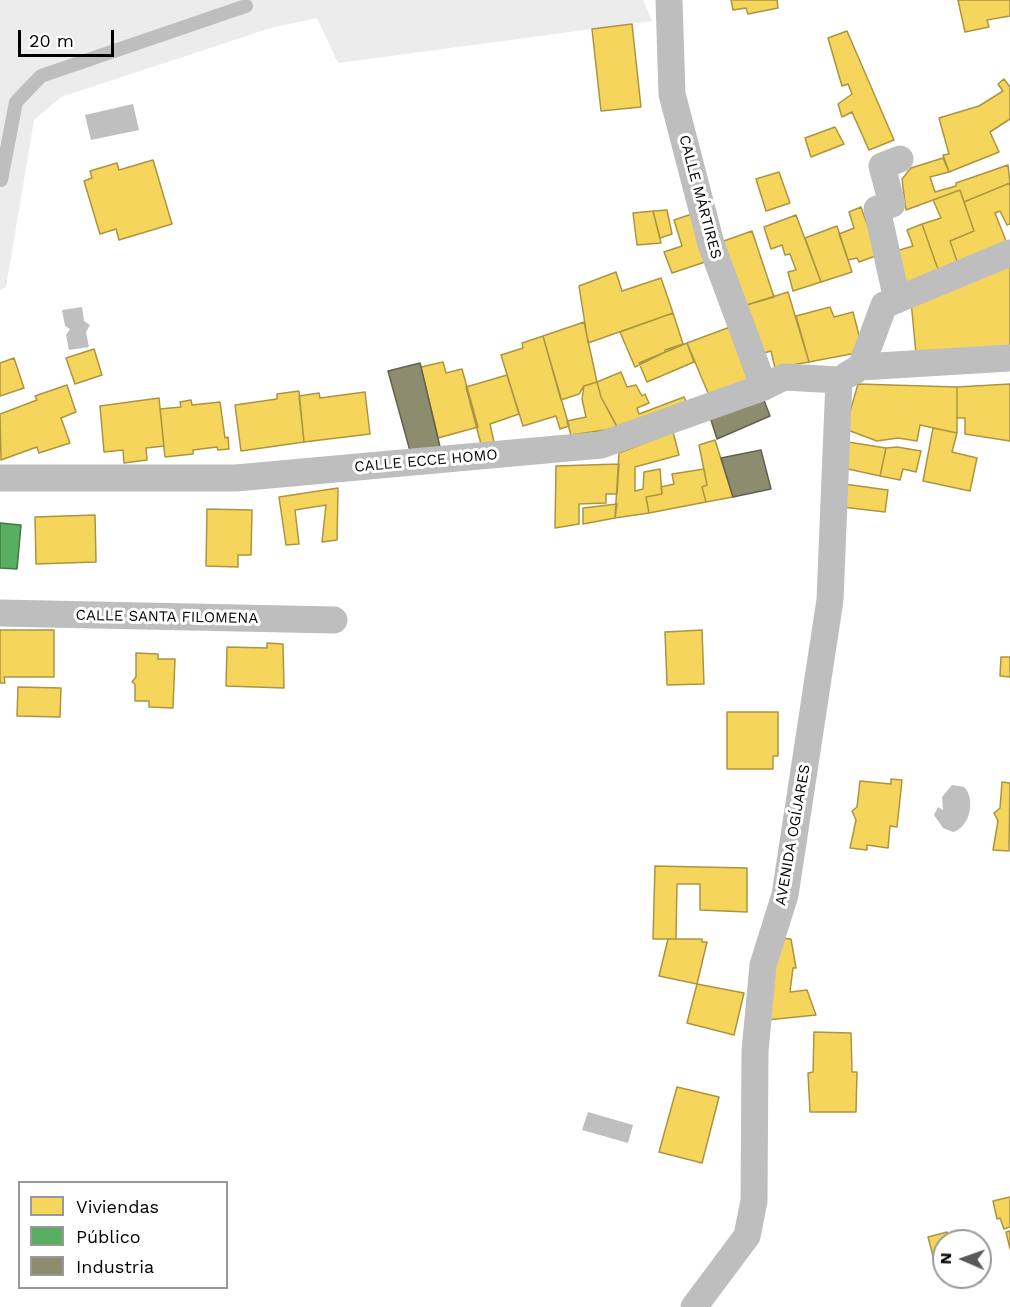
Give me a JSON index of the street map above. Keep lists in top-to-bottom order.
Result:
{
  "streets": {
    "street": [
      "CALLE MÁRTIRES",
      "CALLE ECCE HOMO",
      "CALLE SANTA FILOMENA",
      "AVENIDA OGÍJARES"
    ]
  },
  "crossings": [
    ["CALLE MÁRTIRES", "CALLE ECCE HOMO"],
    ["CALLE ECCE HOMO", "AVENIDA OGÍJARES"]
  ],
  "legend": ["Viviendas", "Público", "Industria"],
  "scale_bar": "20 m",
  "north": "left"
}
